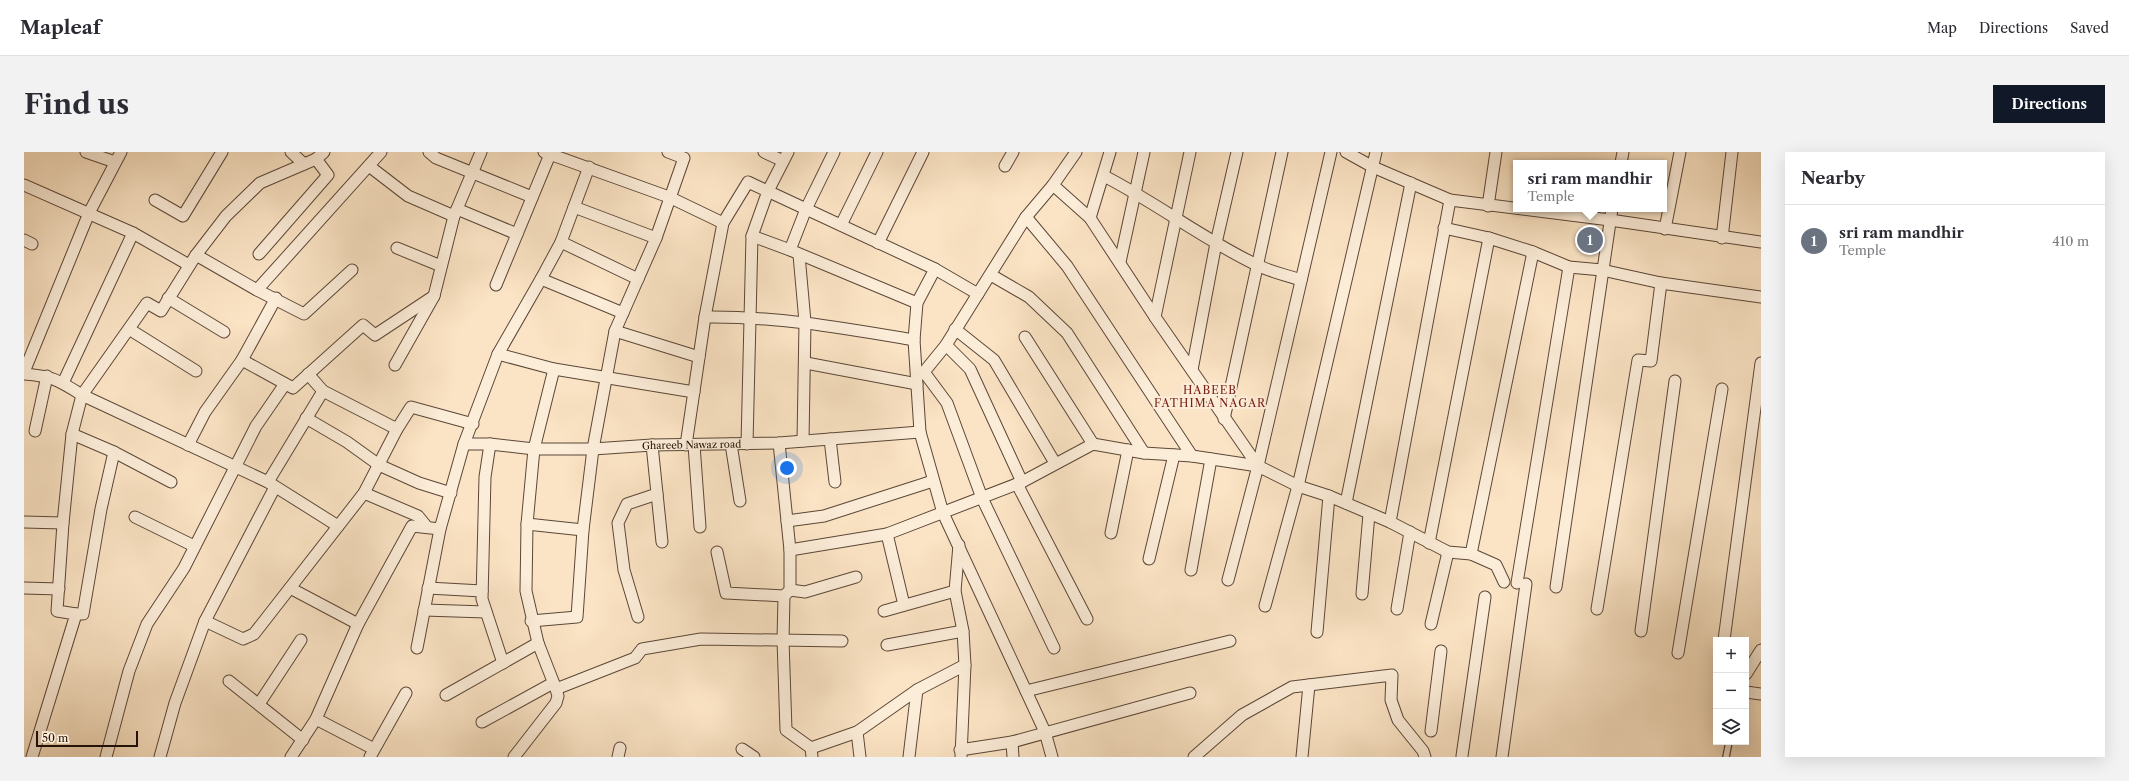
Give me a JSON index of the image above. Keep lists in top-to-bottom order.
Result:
{
  "streets": {
    "street": ["Ghareeb Nawaz road"]
  },
  "districts": ["HABEEB FATHIMA NAGAR"],
  "scale_bar": "50 m",
  "page": {
    "header": "Mapleaf",
    "nav": ["Map", "Directions", "Saved"],
    "buttons": "Directions",
    "title": "Find us",
    "heading": "Nearby",
    "popup": ["sri ram mandhir", "Temple"],
    "list": [
      {
        "mark": "1",
        "name": "sri ram mandhir",
        "note": "Temple",
        "value": "410 m"
      }
    ],
    "pins": "1",
    "map_buttons": ["+", "−"],
    "scale": "50 m"
  }
}
